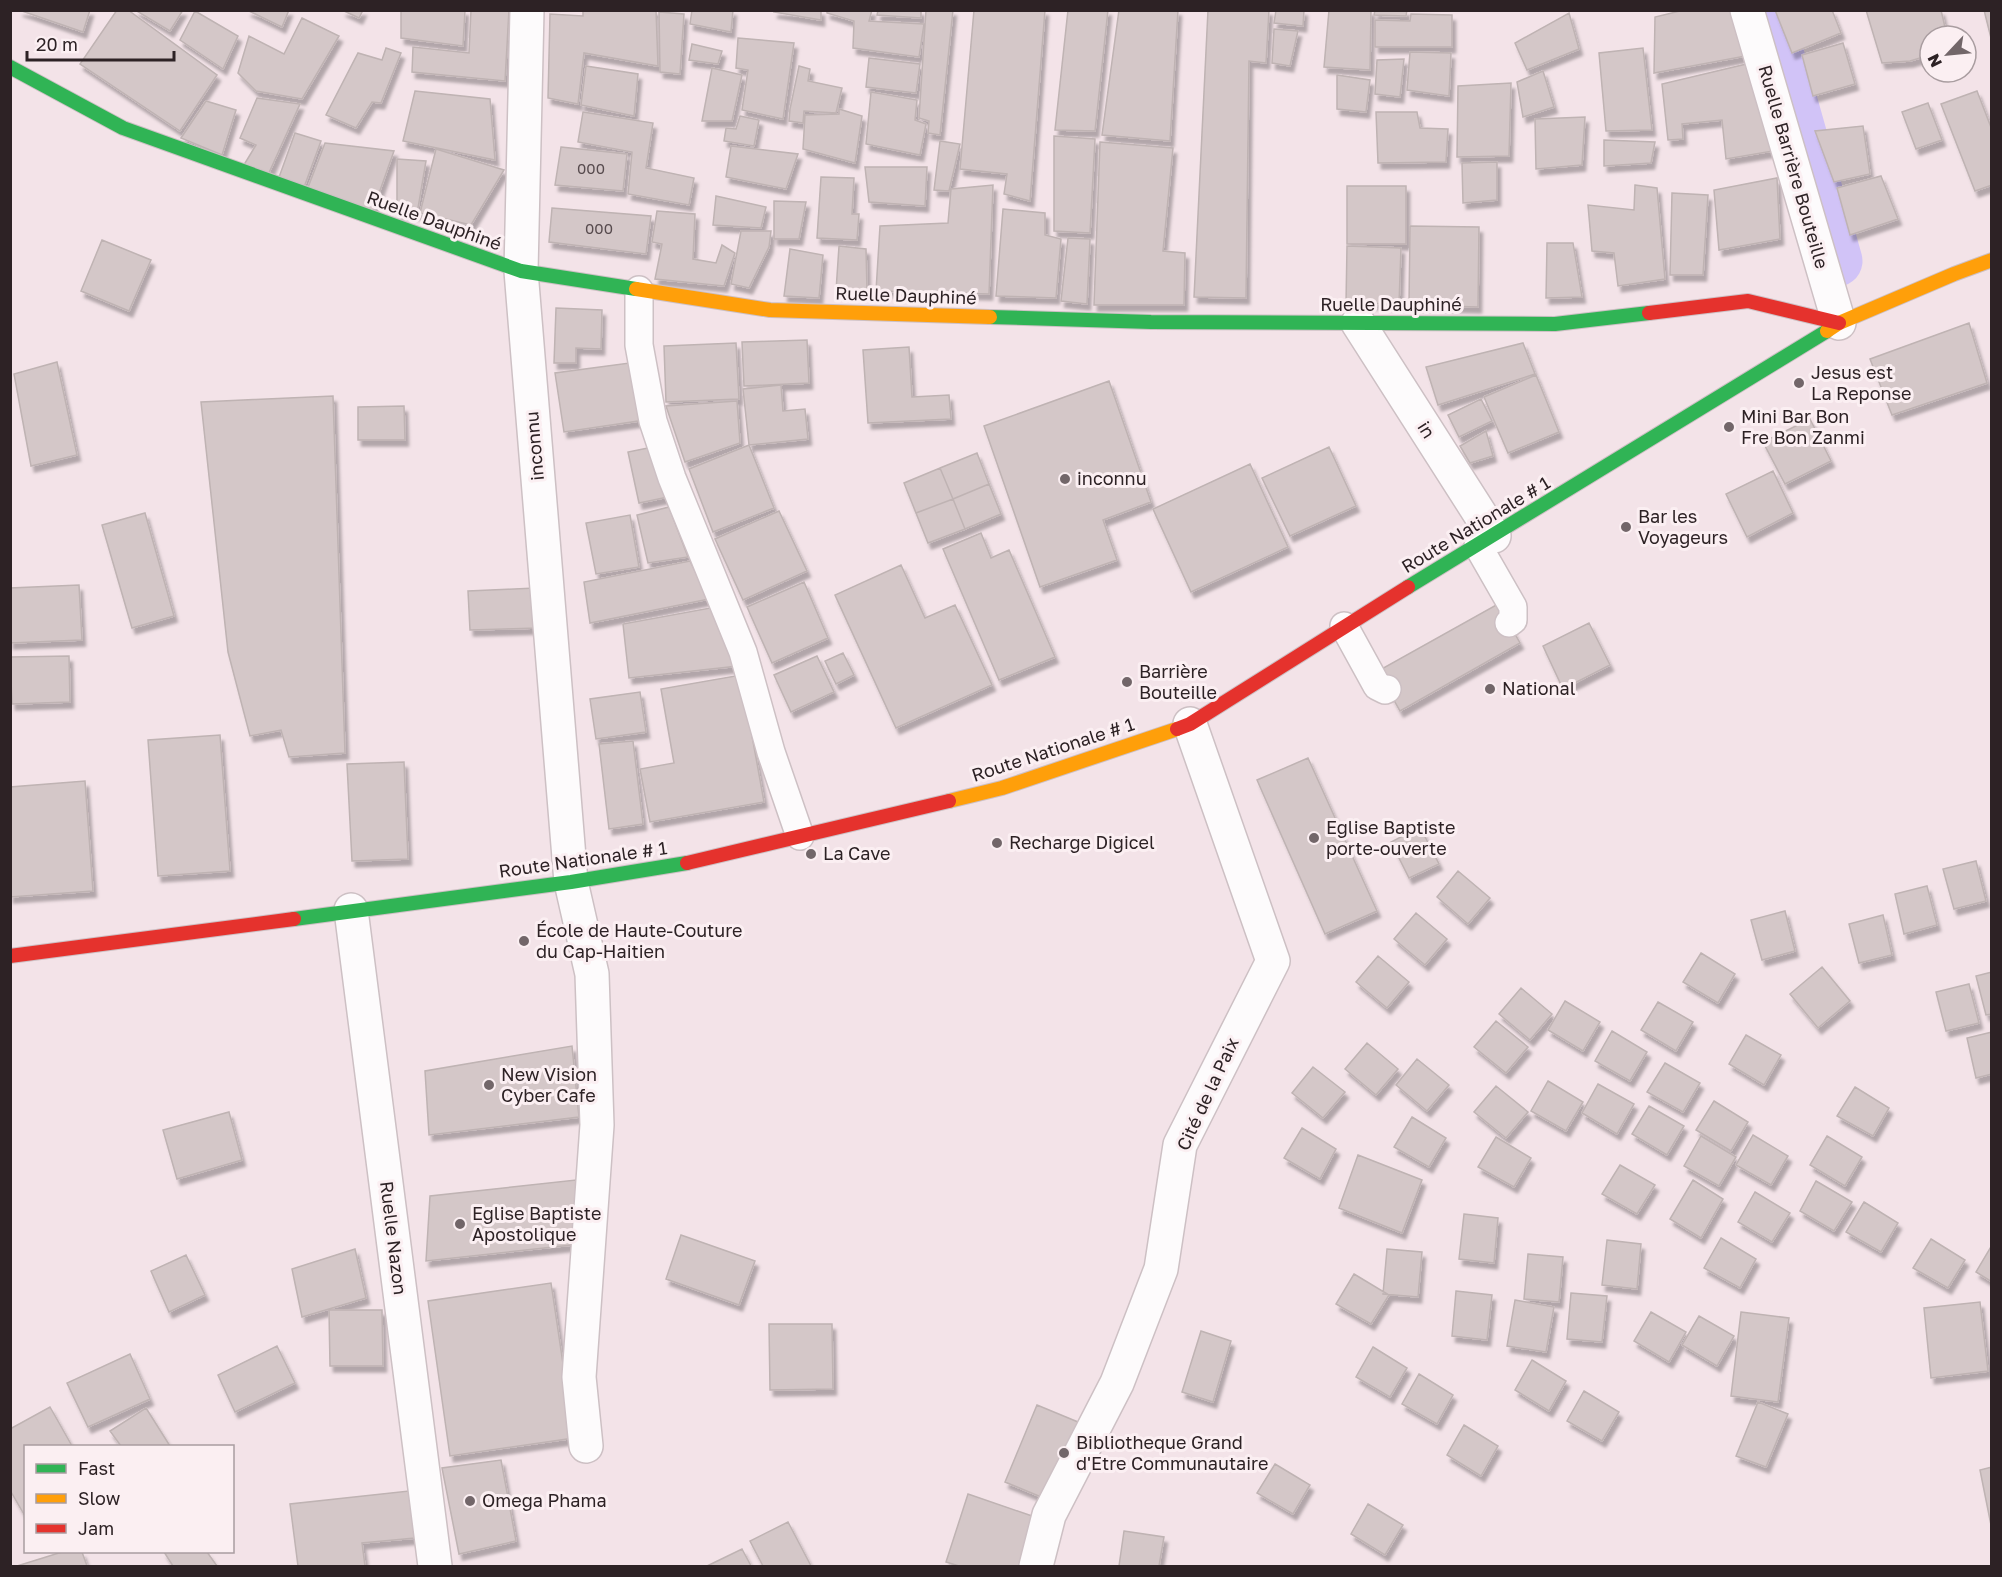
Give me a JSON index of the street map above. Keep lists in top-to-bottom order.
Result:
{
  "streets": {
    "main road": ["Ruelle Dauphiné", "Route Nationale # 1"],
    "street": [
      "Ruelle Barrière Bouteille",
      "in",
      "inconnu",
      "Cité de la Paix",
      "Ruelle Nazon"
    ]
  },
  "crossings": [
    ["Ruelle Barrière Bouteille", "Ruelle Dauphiné"],
    ["Ruelle Barrière Bouteille", "Route Nationale # 1"],
    ["Ruelle Dauphiné", "in"],
    ["Ruelle Dauphiné", "inconnu"],
    ["Ruelle Dauphiné", "Route Nationale # 1"],
    ["in", "Route Nationale # 1"],
    ["inconnu", "Route Nationale # 1"],
    ["Route Nationale # 1", "Cité de la Paix"],
    ["Route Nationale # 1", "Ruelle Nazon"]
  ],
  "places": [
    "Jesus est La Reponse",
    "Mini Bar Bon Fre Bon Zanmi",
    "inconnu",
    "Bar les Voyageurs",
    "Barrière Bouteille",
    "National",
    "Eglise Baptiste porte-ouverte",
    "Recharge Digicel",
    "La Cave",
    "École de Haute-Couture du Cap-Haitien",
    "New Vision Cyber Cafe",
    "Eglise Baptiste Apostolique",
    "Bibliotheque Grand d'Etre Communautaire",
    "Omega Phama"
  ],
  "house_numbers": ["000", "000"],
  "legend": ["Fast", "Slow", "Jam"],
  "scale_bar": "20 m",
  "north": "bottom left"
}
